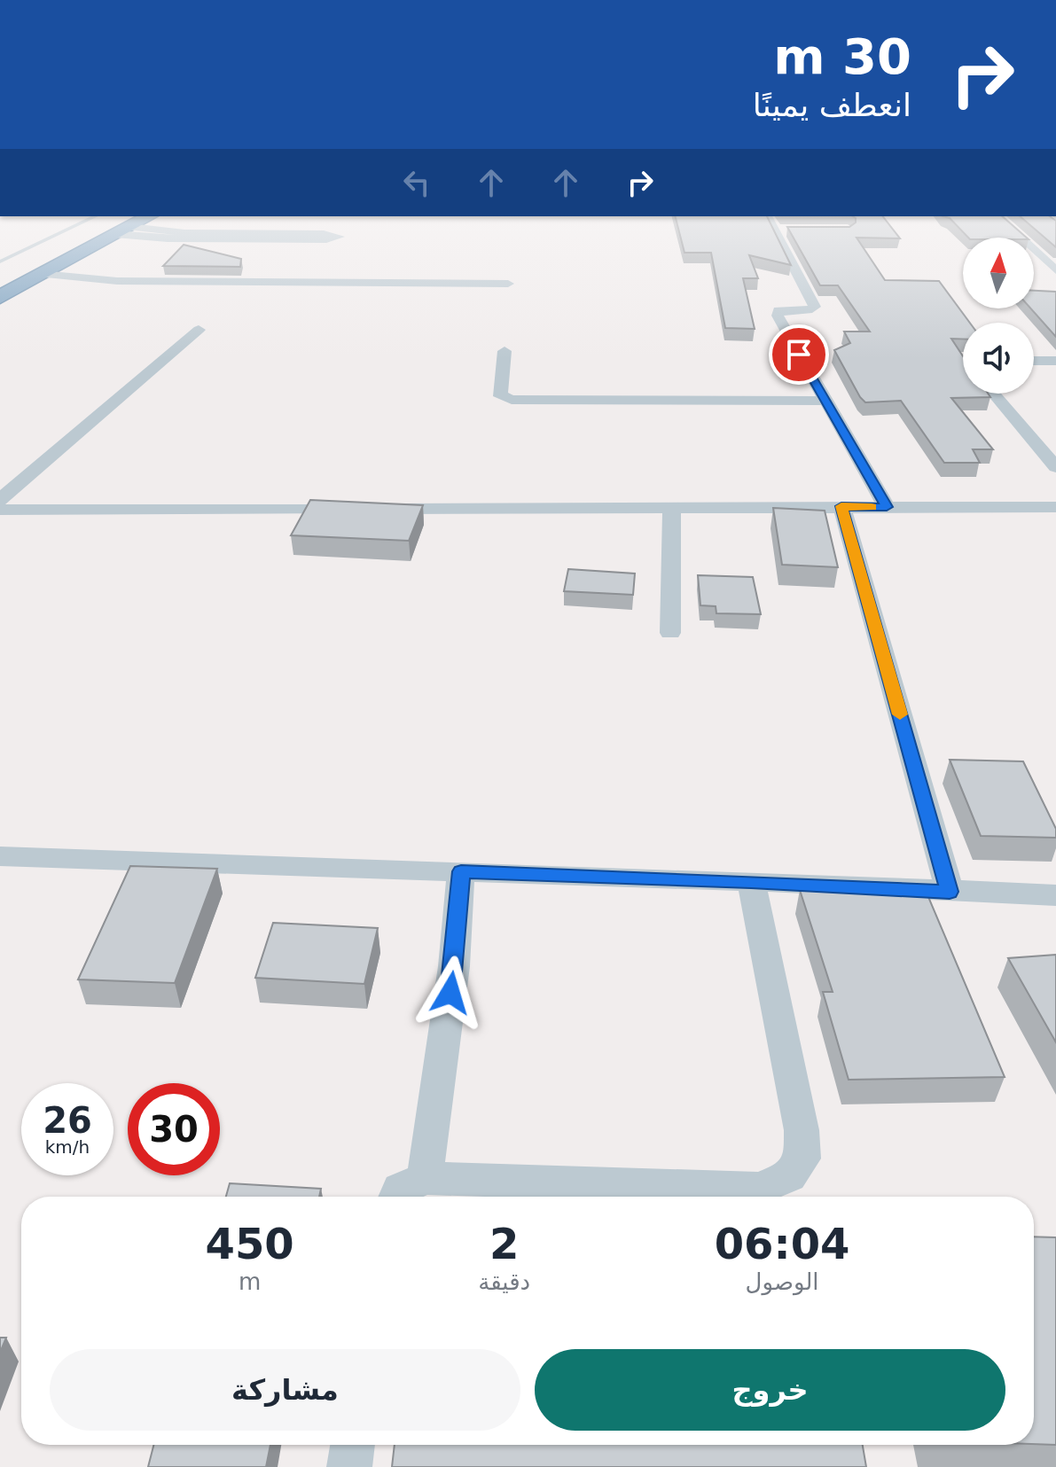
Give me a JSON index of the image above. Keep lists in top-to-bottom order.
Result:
{
  "north": "top",
  "page": {
    "turn": ["30 m", "انعطف يمينًا"],
    "speed": "26 km/h",
    "limit": "30",
    "eta": [
      "06:04",
      "الوصول",
      "2",
      "دقيقة",
      "450",
      "m"
    ],
    "buttons": ["خروج", "مشاركة"]
  }
}
